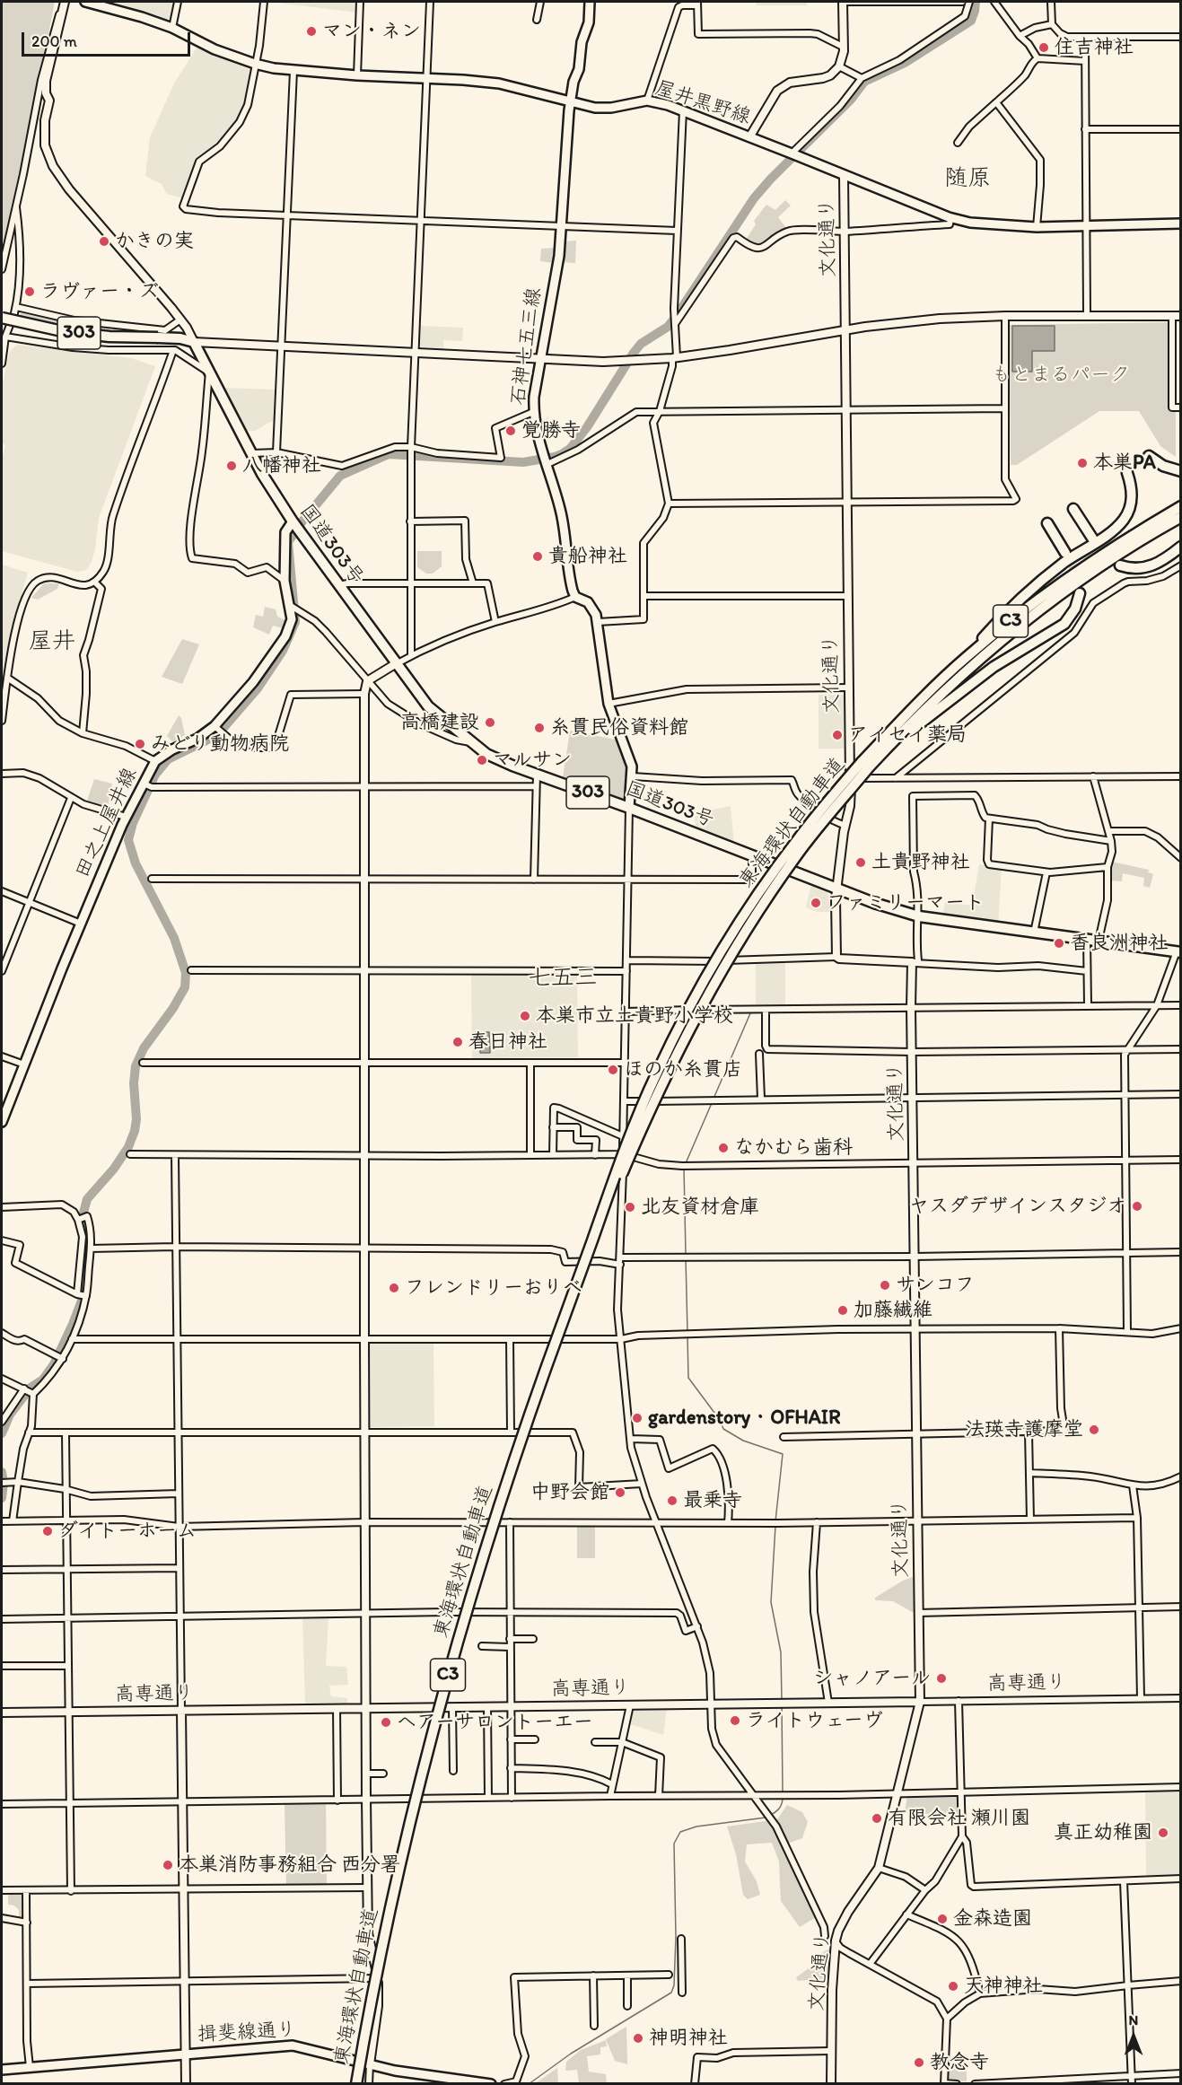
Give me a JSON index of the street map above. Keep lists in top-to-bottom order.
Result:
{
  "streets": {
    "highway": [
      "303",
      "国道303号",
      "C3",
      "東海環状自動車道"
    ],
    "main road": [
      "屋井黒野線",
      "石神七五三線",
      "田之上屋井線",
      "揖斐線通り"
    ],
    "street": ["文化通り", "高専通り"]
  },
  "crossings": [
    ["屋井黒野線", "文化通り"],
    ["屋井黒野線", "石神七五三線"],
    ["文化通り", "国道303号"],
    ["文化通り", "高専通り"],
    ["303", "国道303号"],
    ["国道303号", "田之上屋井線"]
  ],
  "districts": ["随原", "屋井", "七五三"],
  "parks": ["もとまるパーク"],
  "places": [
    "マン・ネン",
    "住吉神社",
    "かきの実",
    "ラヴァー・ズ",
    "覚勝寺",
    "本巣PA",
    "八幡神社",
    "貴船神社",
    "高橋建設",
    "糸貫民俗資料館",
    "アイセイ薬局",
    "みどり動物病院",
    "マルサン",
    "土貴野神社",
    "ファミリーマート",
    "香良洲神社",
    "本巣市立土貴野小学校",
    "春日神社",
    "ほのか糸貫店",
    "なかむら歯科",
    "ヤスダデザインスタジオ",
    "北友資材倉庫",
    "サンコフ",
    "フレンドリーおりべ",
    "加藤繊維",
    "gardenstory・OFHAIR",
    "法瑛寺護摩堂",
    "中野会館",
    "最乗寺",
    "ダイトーホーム",
    "シャノアール",
    "ライトウェーヴ",
    "ヘアーサロントーエー",
    "有限会社 瀬川園",
    "真正幼稚園",
    "本巣消防事務組合 西分署",
    "金森造園",
    "天神神社",
    "神明神社",
    "教念寺"
  ],
  "scale_bar": "200 m",
  "north": "top"
}
